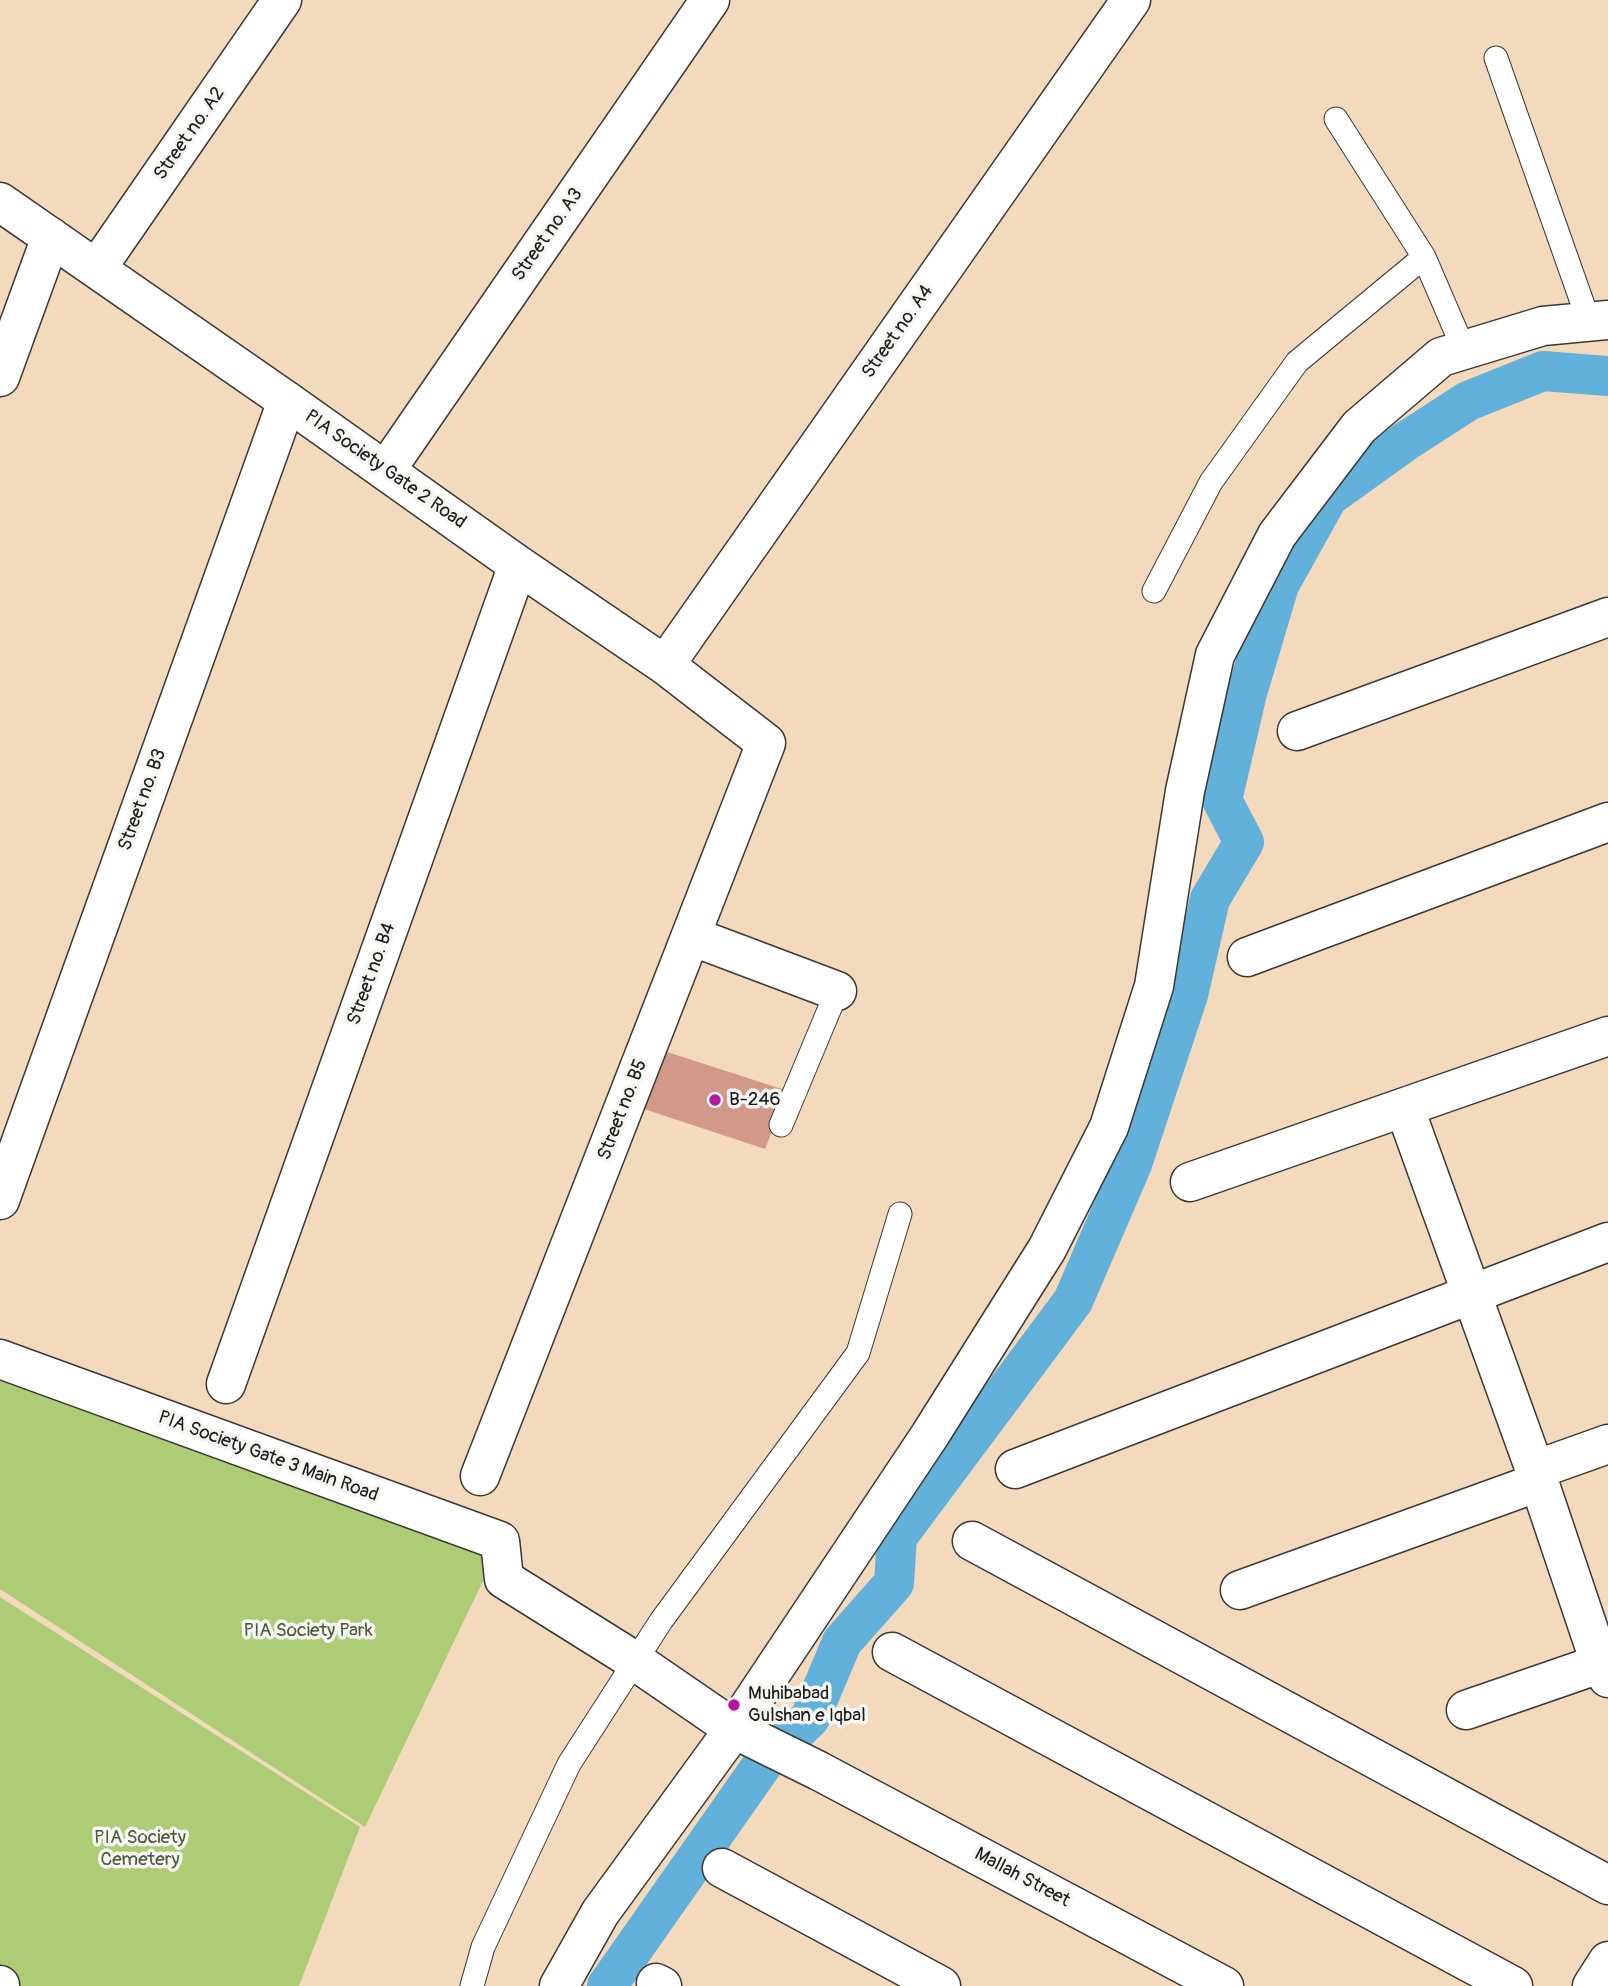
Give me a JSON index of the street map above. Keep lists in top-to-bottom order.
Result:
{
  "streets": {
    "street": [
      "Street no. A2",
      "Street no. A3",
      "Street no. A4",
      "PIA Society Gate 2 Road",
      "Street no. B3",
      "Street no. B4",
      "Street no. B5",
      "PIA Society Gate 3 Main Road",
      "Mallah Street"
    ]
  },
  "crossings": [
    ["Street no. A2", "PIA Society Gate 2 Road"],
    ["Street no. A3", "PIA Society Gate 2 Road"],
    ["Street no. A4", "PIA Society Gate 2 Road"],
    ["PIA Society Gate 2 Road", "Street no. B3"],
    ["PIA Society Gate 2 Road", "Street no. B4"],
    ["PIA Society Gate 2 Road", "Street no. B5"],
    ["PIA Society Gate 3 Main Road", "Mallah Street"]
  ],
  "parks": ["PIA Society Park", "PIA Society Cemetery"],
  "places": ["B-246", "Muhibabad Gulshan e Iqbal"]
}
